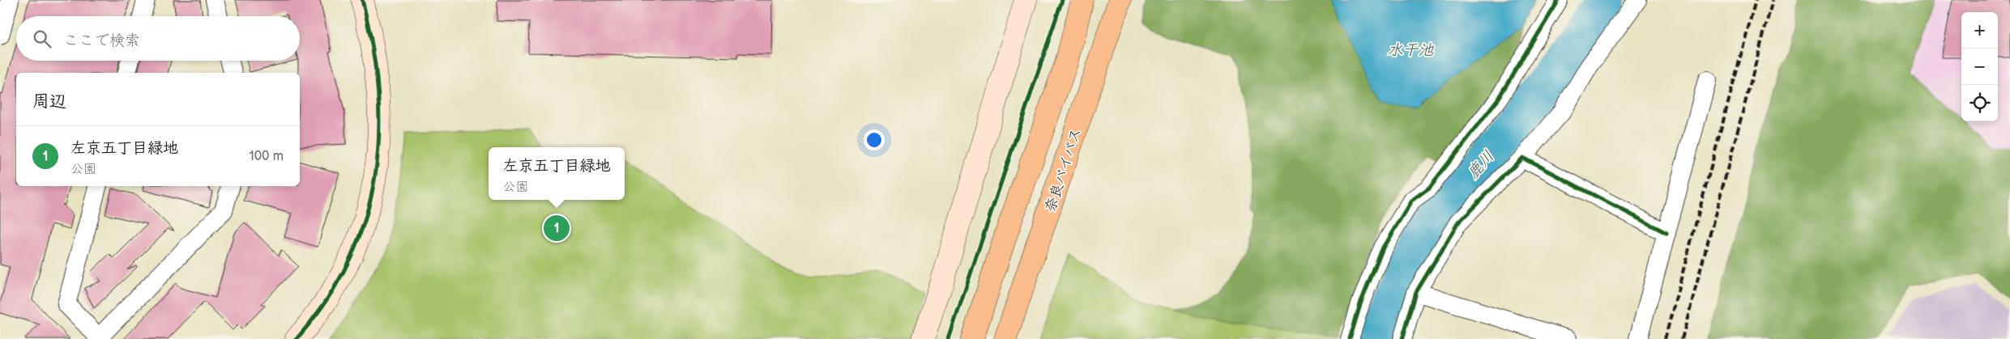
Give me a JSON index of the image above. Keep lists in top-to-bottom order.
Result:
{
  "streets": {
    "highway": ["奈良バイパス"]
  },
  "water": ["水干池", "鹿川"],
  "page": {
    "map_buttons": ["+", "−"],
    "search": "ここで検索",
    "heading": "周辺",
    "list": [
      {
        "mark": "1",
        "name": "左京五丁目緑地",
        "note": "公園",
        "value": "100 m"
      }
    ],
    "popup": ["左京五丁目緑地", "公園"],
    "pins": "1"
  }
}
